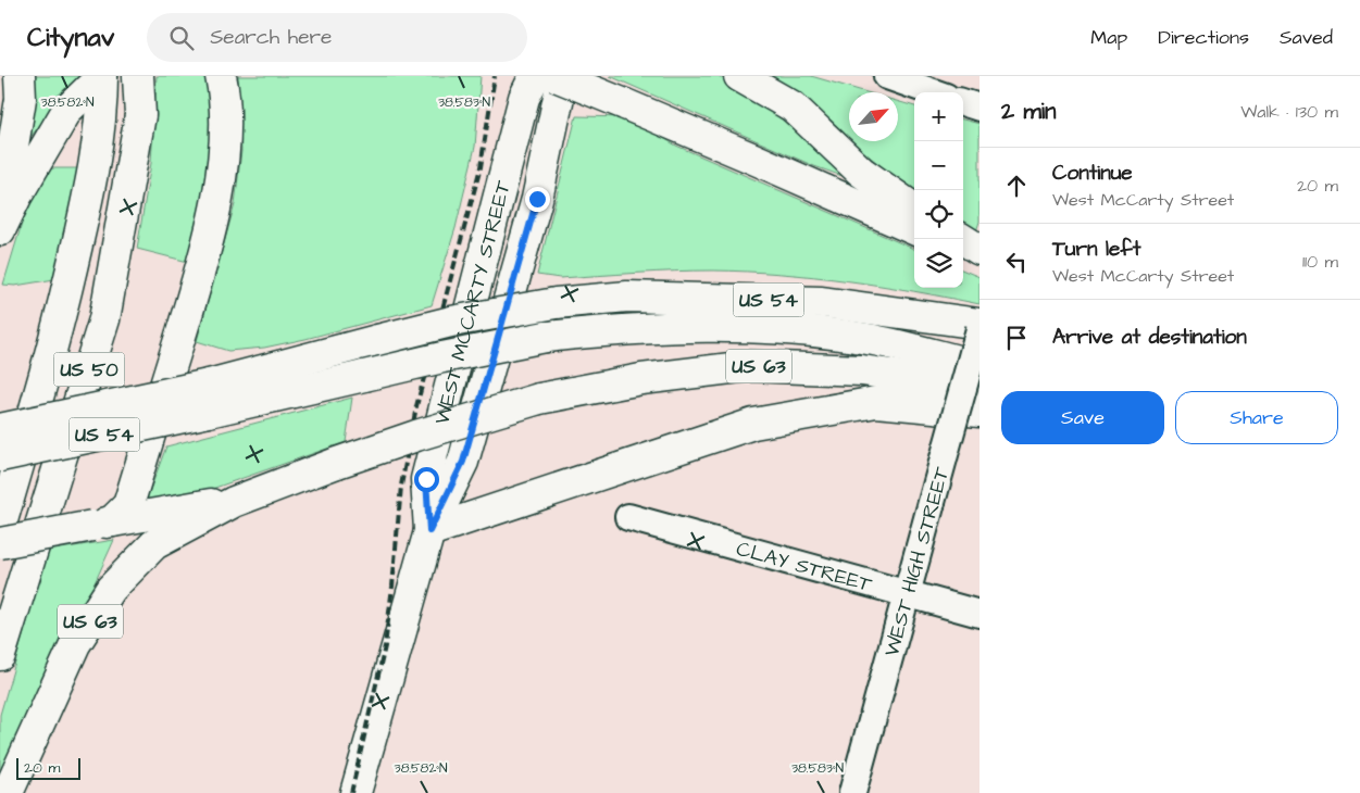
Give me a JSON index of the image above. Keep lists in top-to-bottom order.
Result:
{
  "streets": {
    "main road": [
      "US 54",
      "WEST MCCARTY STREET",
      "US 63",
      "US 50"
    ],
    "street": ["WEST HIGH STREET", "CLAY STREET"]
  },
  "crossings": [
    ["WEST HIGH STREET", "CLAY STREET"]
  ],
  "scale_bar": "20 m",
  "north": "top right",
  "page": {
    "header": "Citynav",
    "search": "Search here",
    "nav": ["Map", "Directions", "Saved"],
    "heading": ["2 min", "Walk · 130 m"],
    "map_buttons": ["+", "−"],
    "list": [
      ["Continue", "West McCarty Street", "20 m"],
      ["Turn left", "West McCarty Street", "110 m"],
      "Arrive at destination"
    ],
    "buttons": ["Save", "Share"],
    "scale": "20 m"
  },
  "coordinates": ["38.582°N", "38.583°N"]
}
